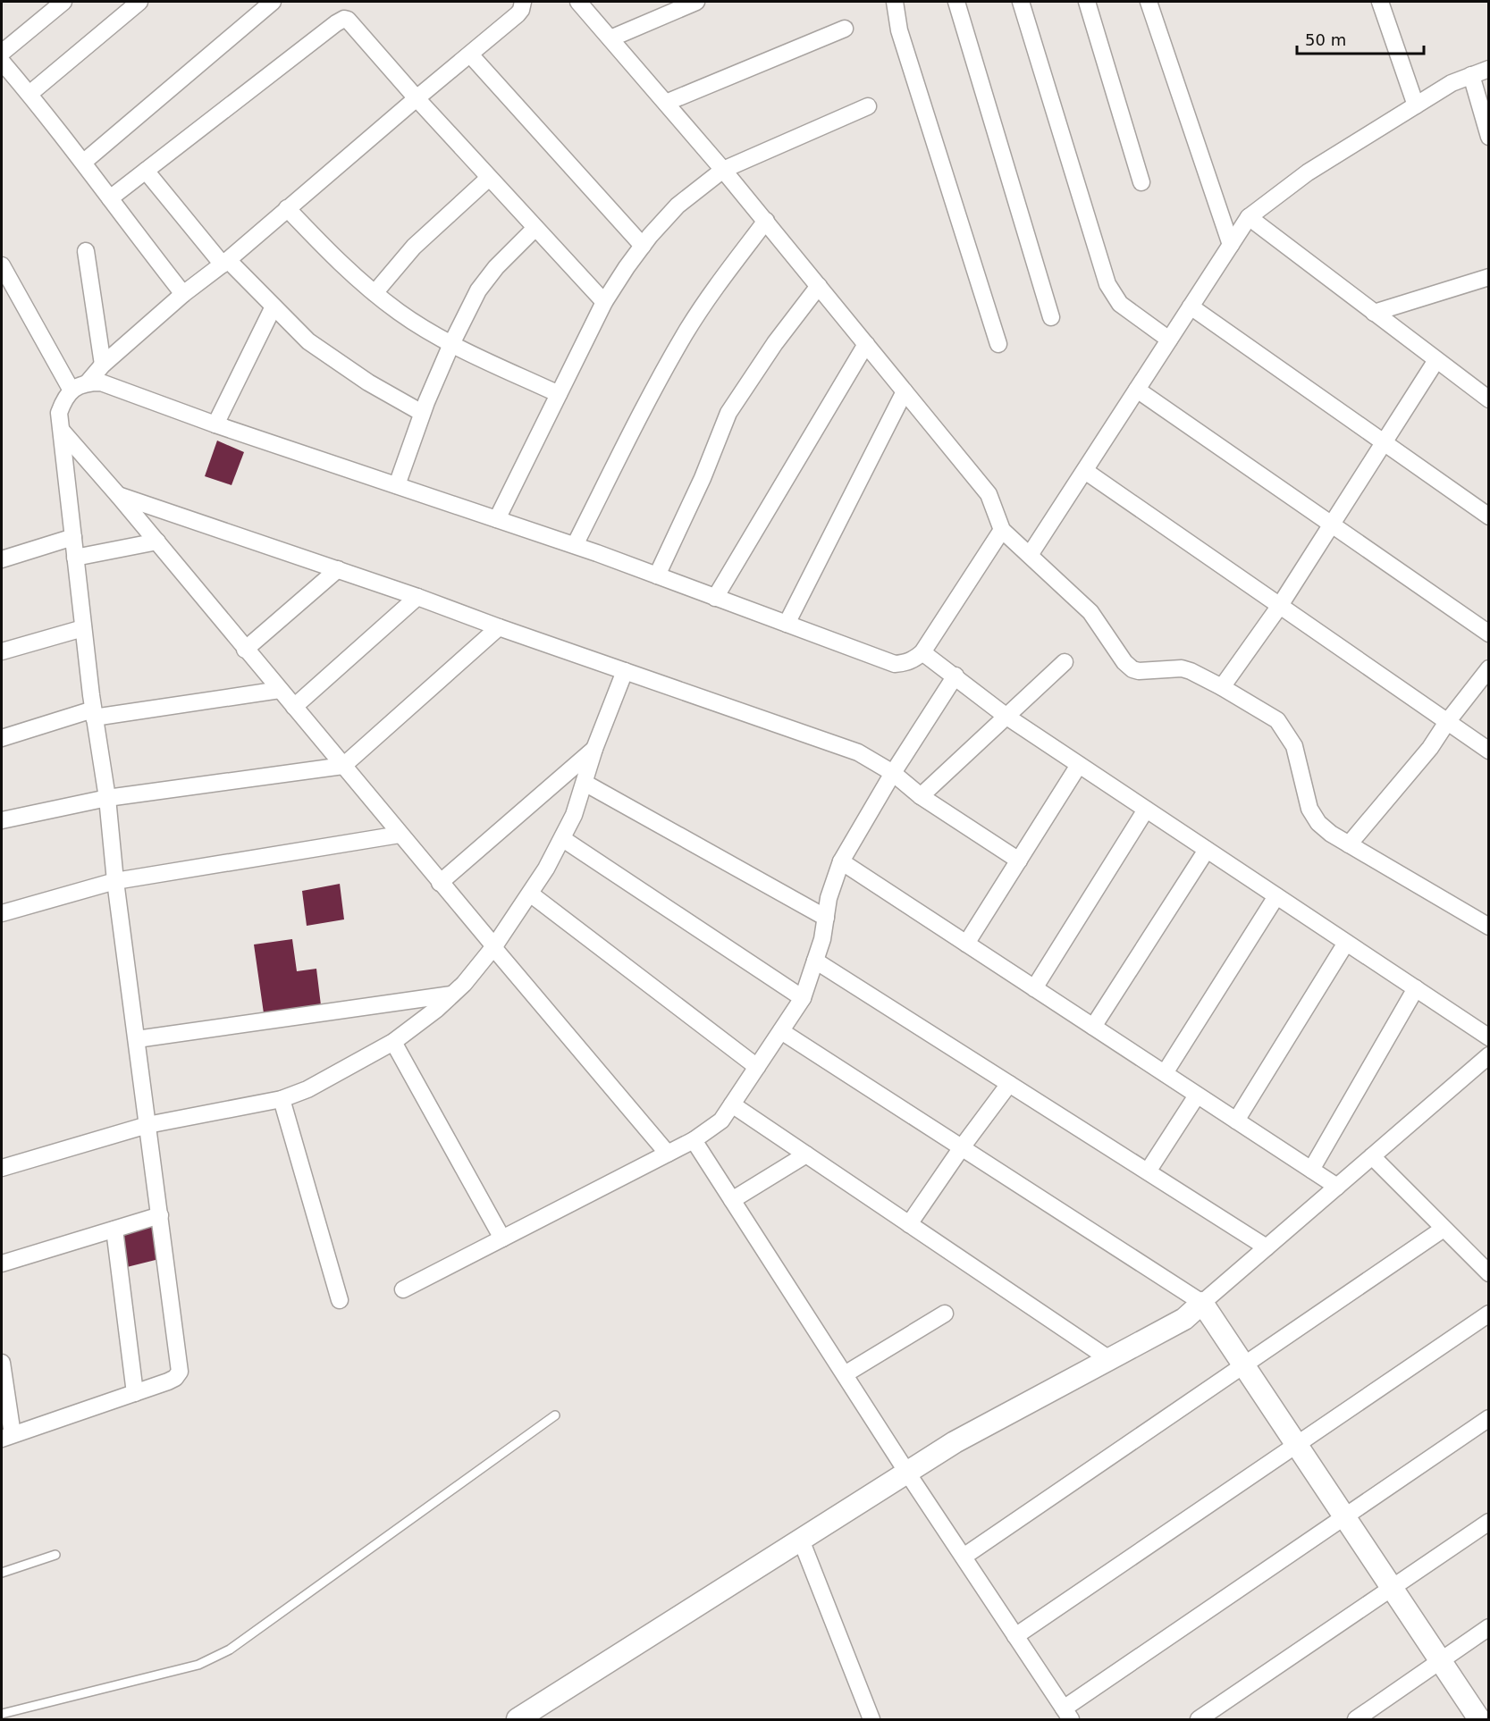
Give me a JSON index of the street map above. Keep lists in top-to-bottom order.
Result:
{
  "scale_bar": "50 m"
}
